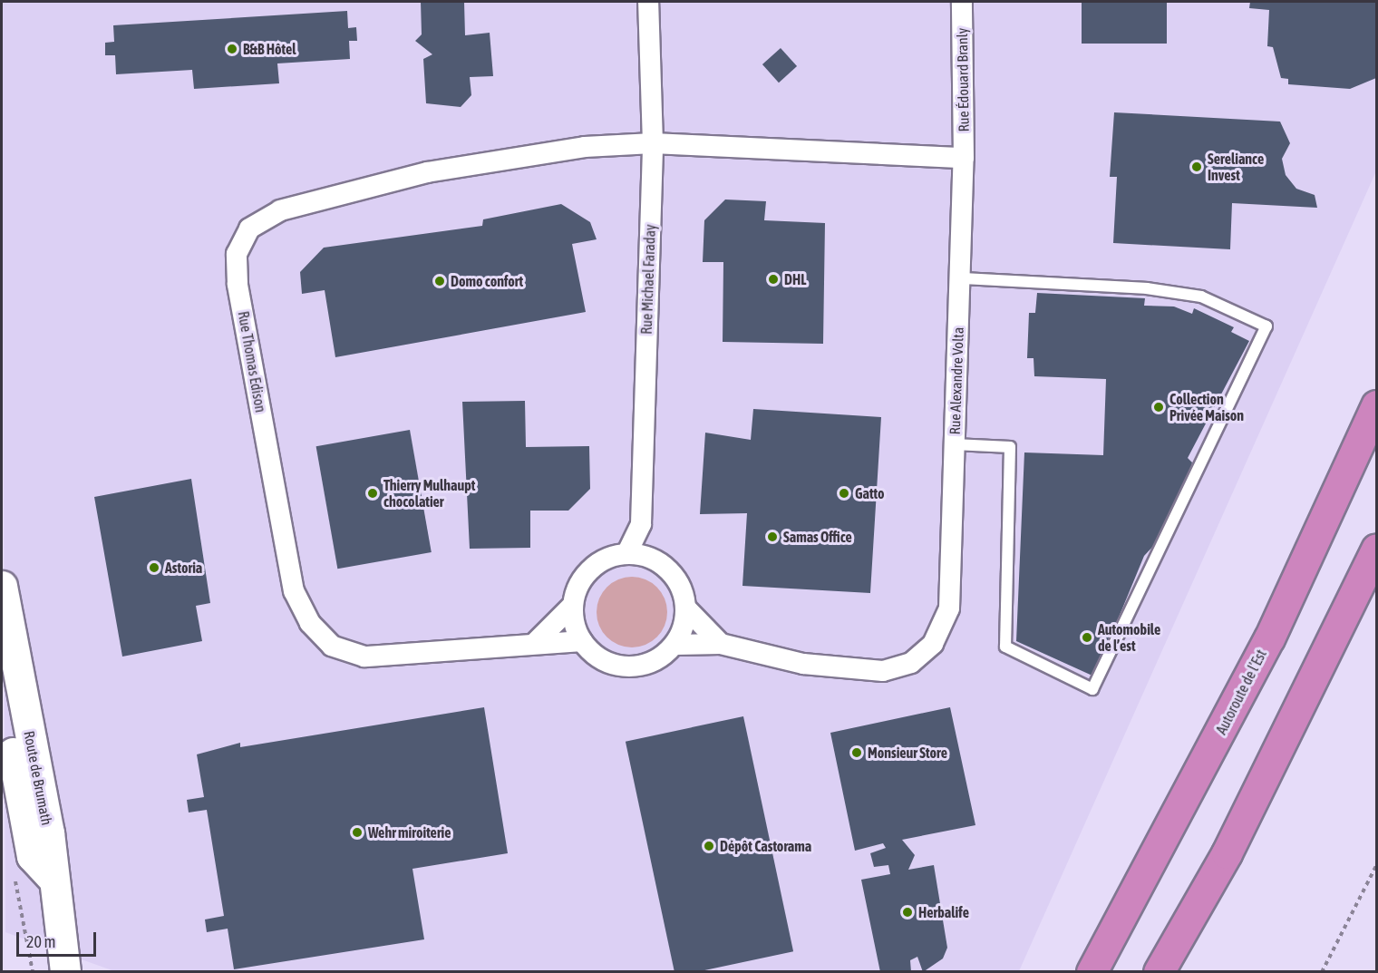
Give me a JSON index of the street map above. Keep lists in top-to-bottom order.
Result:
{
  "streets": {
    "highway": ["Autoroute de l’Est"],
    "main road": ["Route de Brumath"],
    "street": [
      "Rue Édouard Branly",
      "Rue Michael Faraday",
      "Rue Thomas Edison",
      "Rue Alexandre Volta"
    ]
  },
  "crossings": [
    ["Rue Édouard Branly", "Rue Alexandre Volta"],
    ["Rue Michael Faraday", "Rue Thomas Edison"],
    ["Rue Michael Faraday", "Rue Alexandre Volta"],
    ["Rue Thomas Edison", "Rue Alexandre Volta"]
  ],
  "places": [
    "B&B Hôtel",
    "Sereliance Invest",
    "DHL",
    "Domo confort",
    "Collection Privée Maison",
    "Thierry Mulhaupt chocolatier",
    "Gatto",
    "Samas Office",
    "Astoria",
    "Automobile de l’est",
    "Monsieur Store",
    "Wehr miroiterie",
    "Dépôt Castorama",
    "Herbalife"
  ],
  "scale_bar": "20 m"
}
